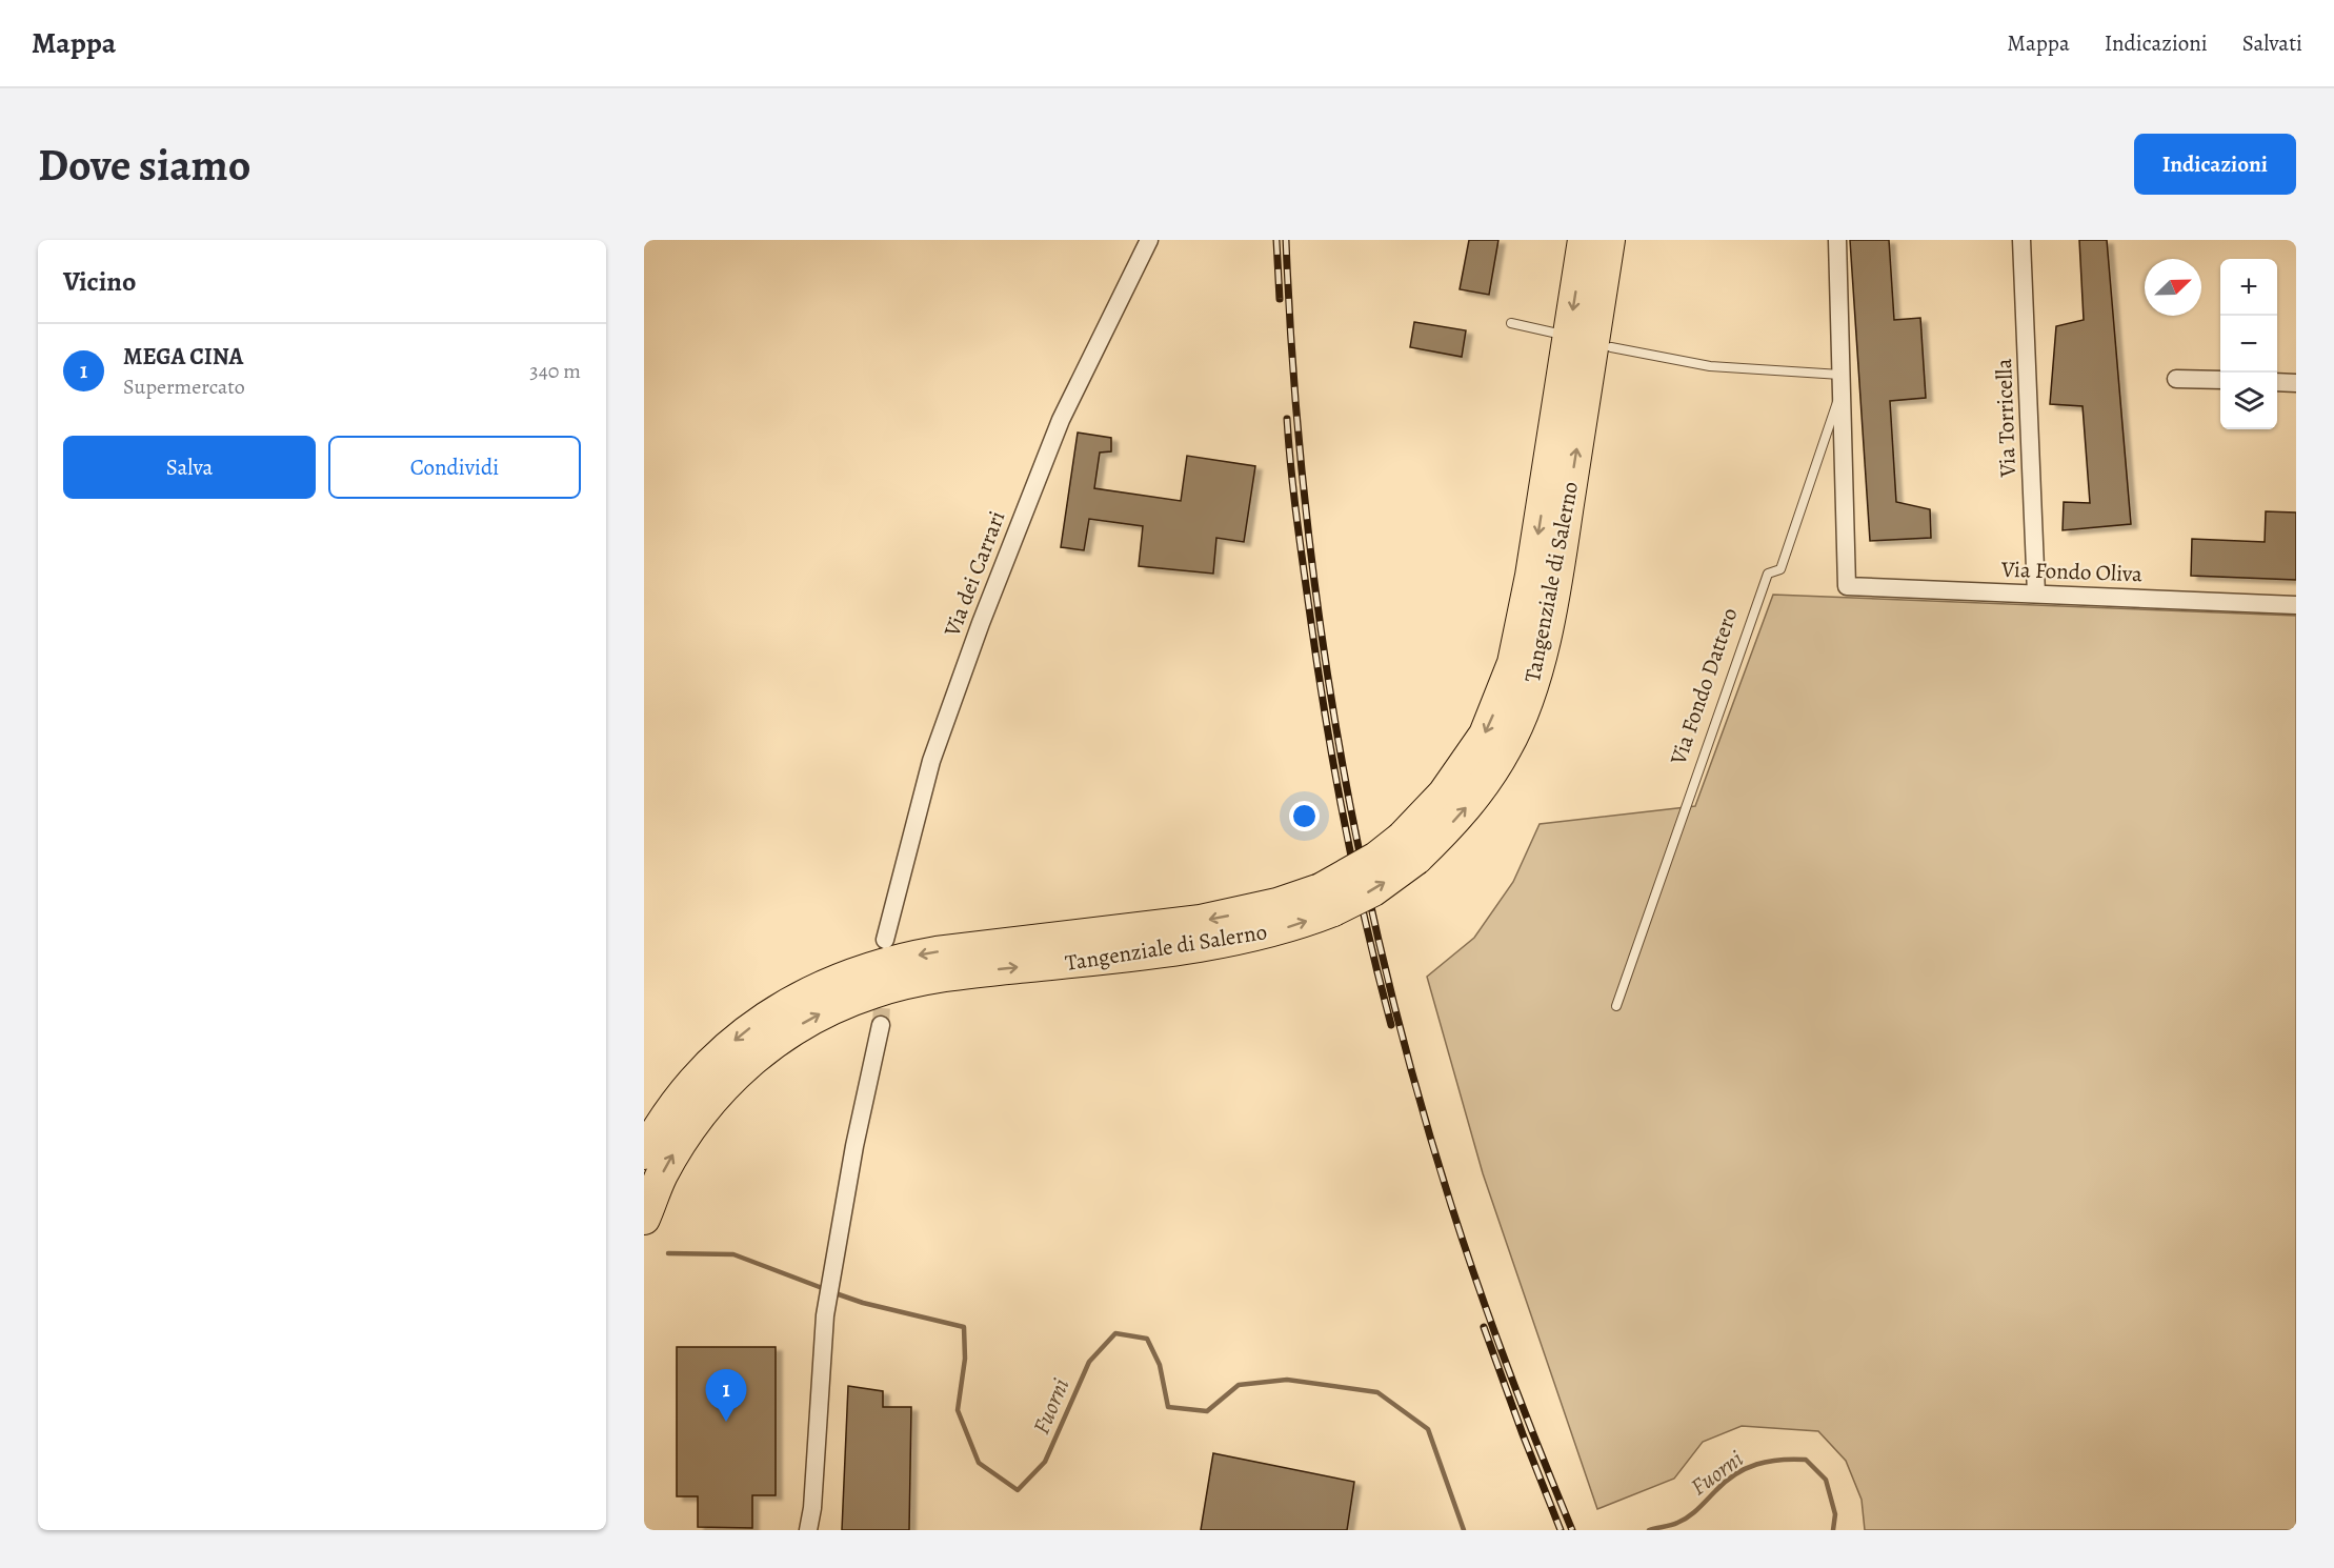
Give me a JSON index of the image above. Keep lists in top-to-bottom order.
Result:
{
  "streets": {
    "highway": ["Tangenziale di Salerno"],
    "street": [
      "Via Torricella",
      "Via Fondo Oliva",
      "Via dei Carrari",
      "Via Fondo Dattero"
    ]
  },
  "crossings": [
    ["Via Torricella", "Via Fondo Oliva"],
    ["Via Fondo Oliva", "Via Fondo Dattero"]
  ],
  "water": ["Fuorni"],
  "north": "top right",
  "page": {
    "header": "Mappa",
    "nav": ["Mappa", "Indicazioni", "Salvati"],
    "buttons": [
      "Indicazioni",
      ["Salva", "Condividi"]
    ],
    "title": "Dove siamo",
    "heading": "Vicino",
    "map_buttons": ["+", "−"],
    "list": [
      {
        "mark": "1",
        "name": "MEGA CINA",
        "note": "Supermercato",
        "value": "340 m"
      }
    ],
    "pins": "1"
  }
}
